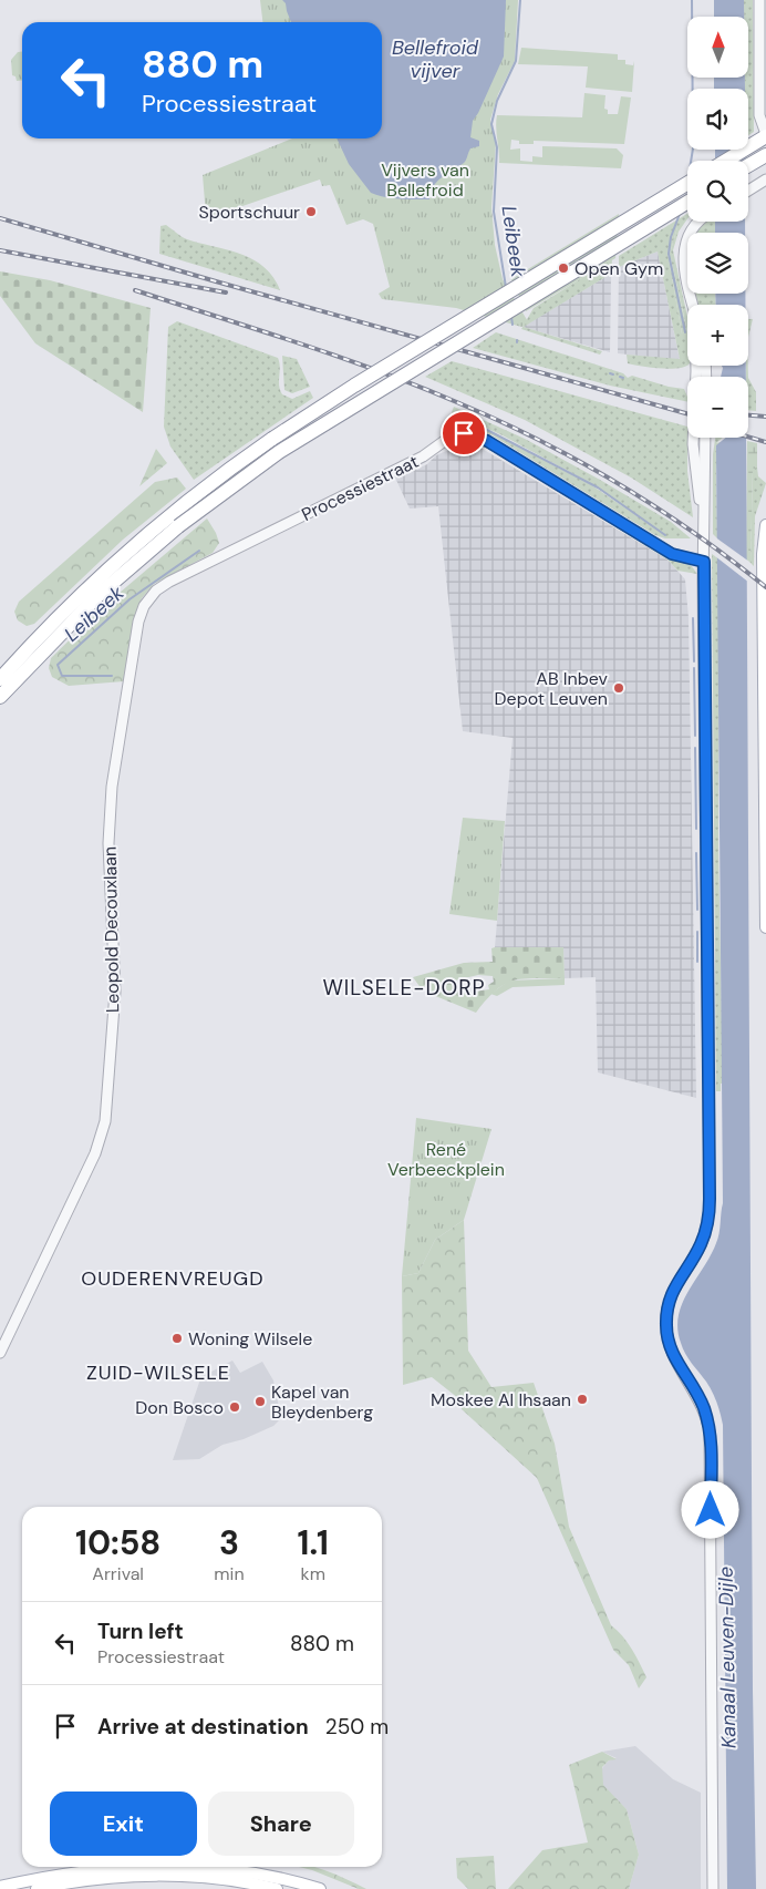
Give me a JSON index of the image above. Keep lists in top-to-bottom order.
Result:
{
  "streets": {
    "street": ["Processiestraat", "Leopold Decouxlaan"]
  },
  "crossings": [
    ["Processiestraat", "Leopold Decouxlaan"]
  ],
  "districts": ["WILSELE-DORP", "OUDERENVREUGD", "ZUID-WILSELE"],
  "water": ["Bellefroid vijver", "Leibeek", "Kanaal Leuven-Dijle"],
  "parks": ["Vijvers van Bellefroid", "René Verbeeckplein"],
  "places": [
    "Sportschuur",
    "Open Gym",
    "AB Inbev Depot Leuven",
    "Woning Wilsele",
    "Moskee Al Ihsaan",
    "Kapel van Bleydenberg",
    "Don Bosco"
  ],
  "north": "top",
  "page": {
    "map_buttons": ["+", "−"],
    "turn": ["880 m", "Processiestraat"],
    "eta": [
      "10:58",
      "Arrival",
      "3",
      "min",
      "1.1",
      "km"
    ],
    "list": [
      {
        "name": "Turn left",
        "note": "Processiestraat",
        "value": "880 m"
      },
      {
        "name": "Arrive at destination",
        "value": "250 m"
      }
    ],
    "buttons": ["Exit", "Share"]
  }
}
